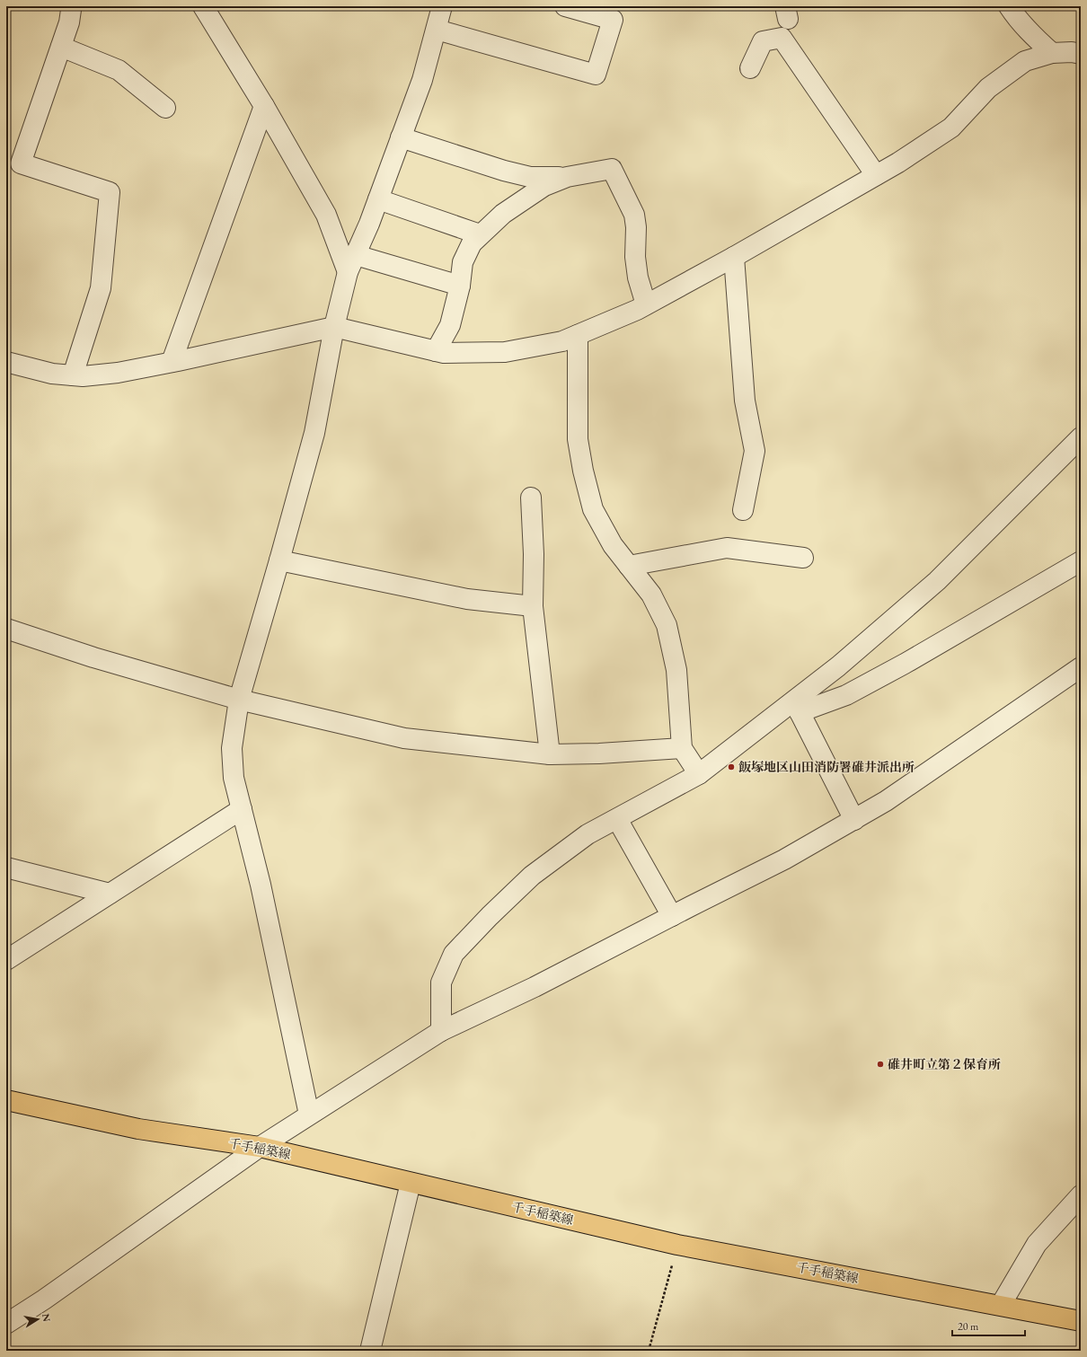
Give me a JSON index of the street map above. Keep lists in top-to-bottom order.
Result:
{
  "streets": {
    "main road": ["千手稲築線"]
  },
  "places": ["飯塚地区山田消防署碓井派出所", "碓井町立第２保育所"],
  "scale_bar": "20 m",
  "north": "right"
}
